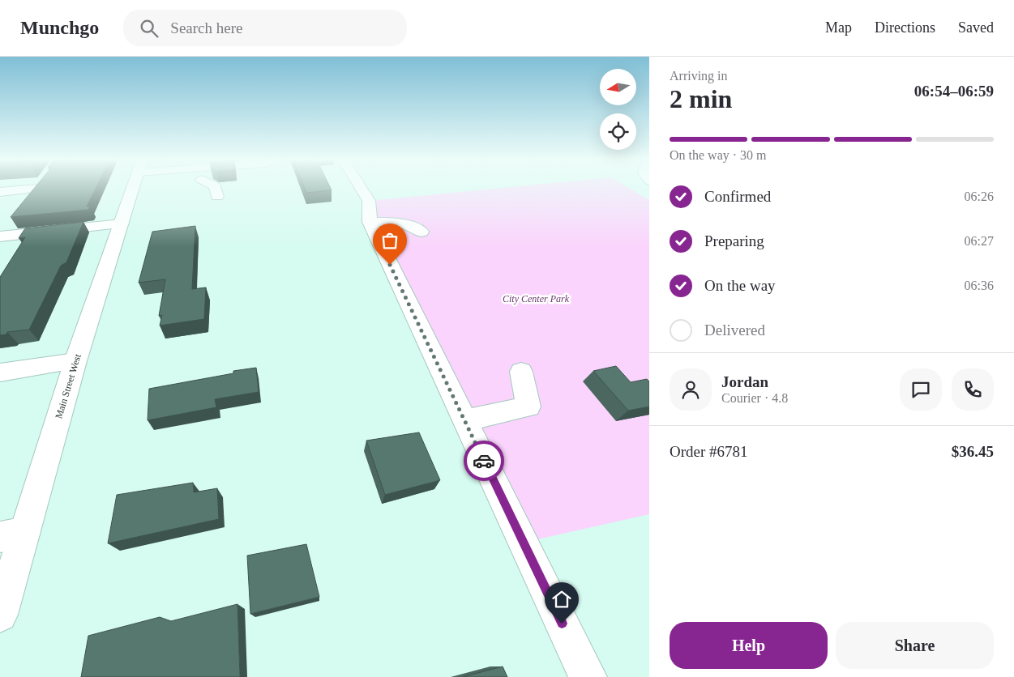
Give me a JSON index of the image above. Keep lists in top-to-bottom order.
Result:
{
  "streets": {
    "street": ["Main Street West"]
  },
  "parks": ["City Center Park"],
  "north": "left",
  "page": {
    "header": "Munchgo",
    "search": "Search here",
    "nav": ["Map", "Directions", "Saved"],
    "heading": ["2 min", "Arriving in", "06:54–06:59"],
    "panel": [
      "Jordan",
      "Courier · 4.8",
      "Order #6781",
      "$36.45"
    ],
    "bar": "On the way · 30 m",
    "list": [
      ["Confirmed", "06:26"],
      ["Preparing", "06:27"],
      ["On the way", "06:36"],
      "Delivered"
    ],
    "buttons": ["Help", "Share"]
  }
}
